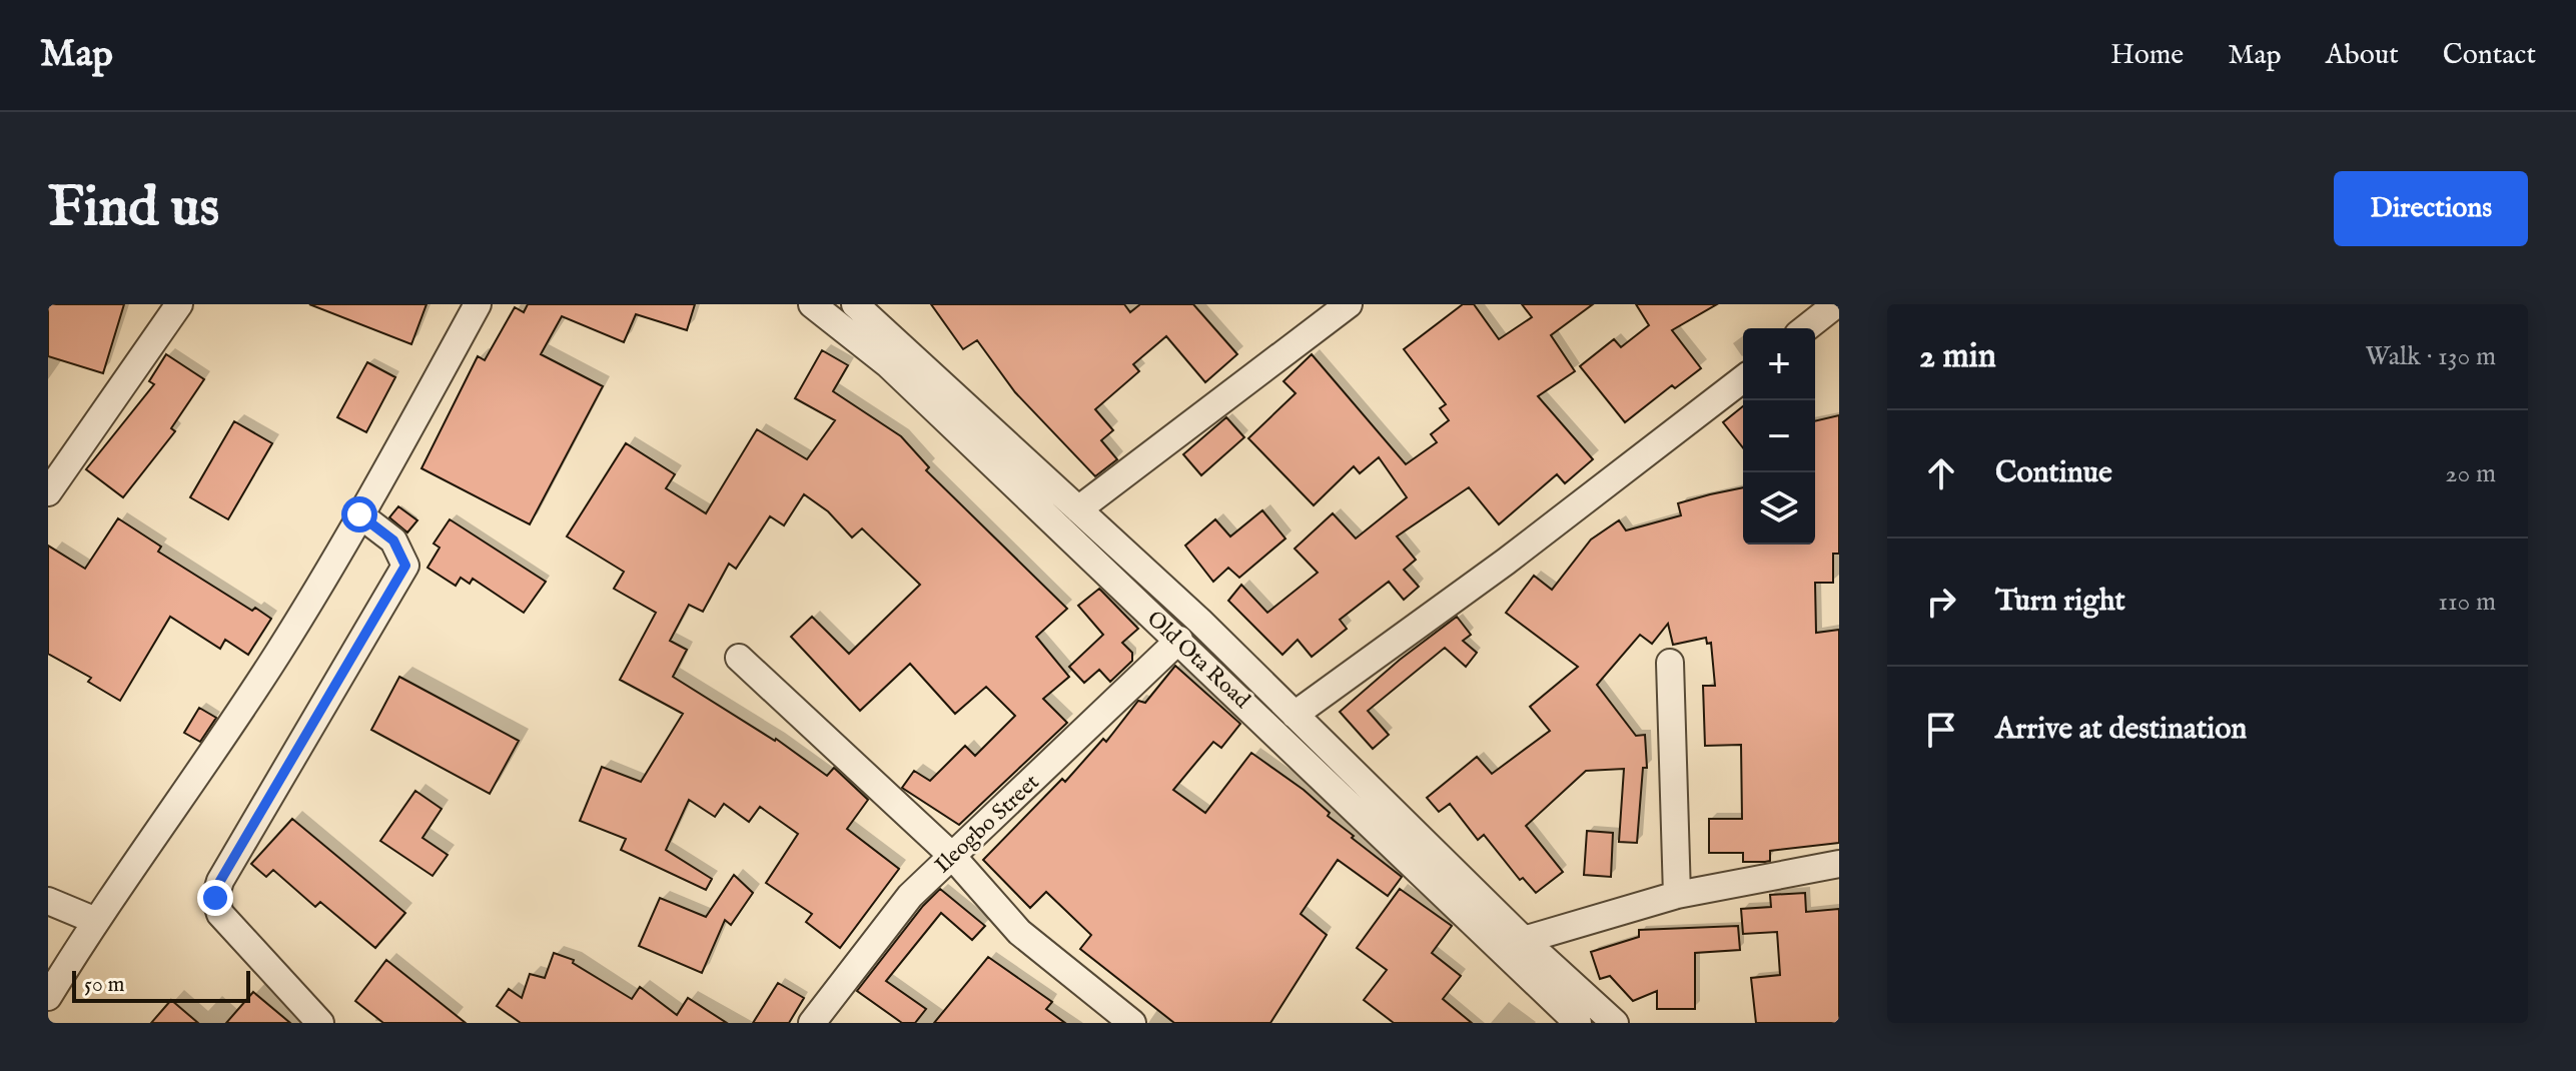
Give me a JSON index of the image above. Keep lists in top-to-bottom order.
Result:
{
  "streets": {
    "street": ["Old Ota Road", "Ileogbo Street"]
  },
  "crossings": [
    ["Old Ota Road", "Ileogbo Street"]
  ],
  "scale_bar": "50 m",
  "page": {
    "header": "Map",
    "nav": [
      "Home",
      "Map",
      "About",
      "Contact"
    ],
    "buttons": "Directions",
    "title": "Find us",
    "heading": ["2 min", "Walk · 130 m"],
    "map_buttons": ["+", "−"],
    "list": [
      ["Continue", "20 m"],
      ["Turn right", "110 m"],
      "Arrive at destination"
    ],
    "scale": "50 m"
  }
}
